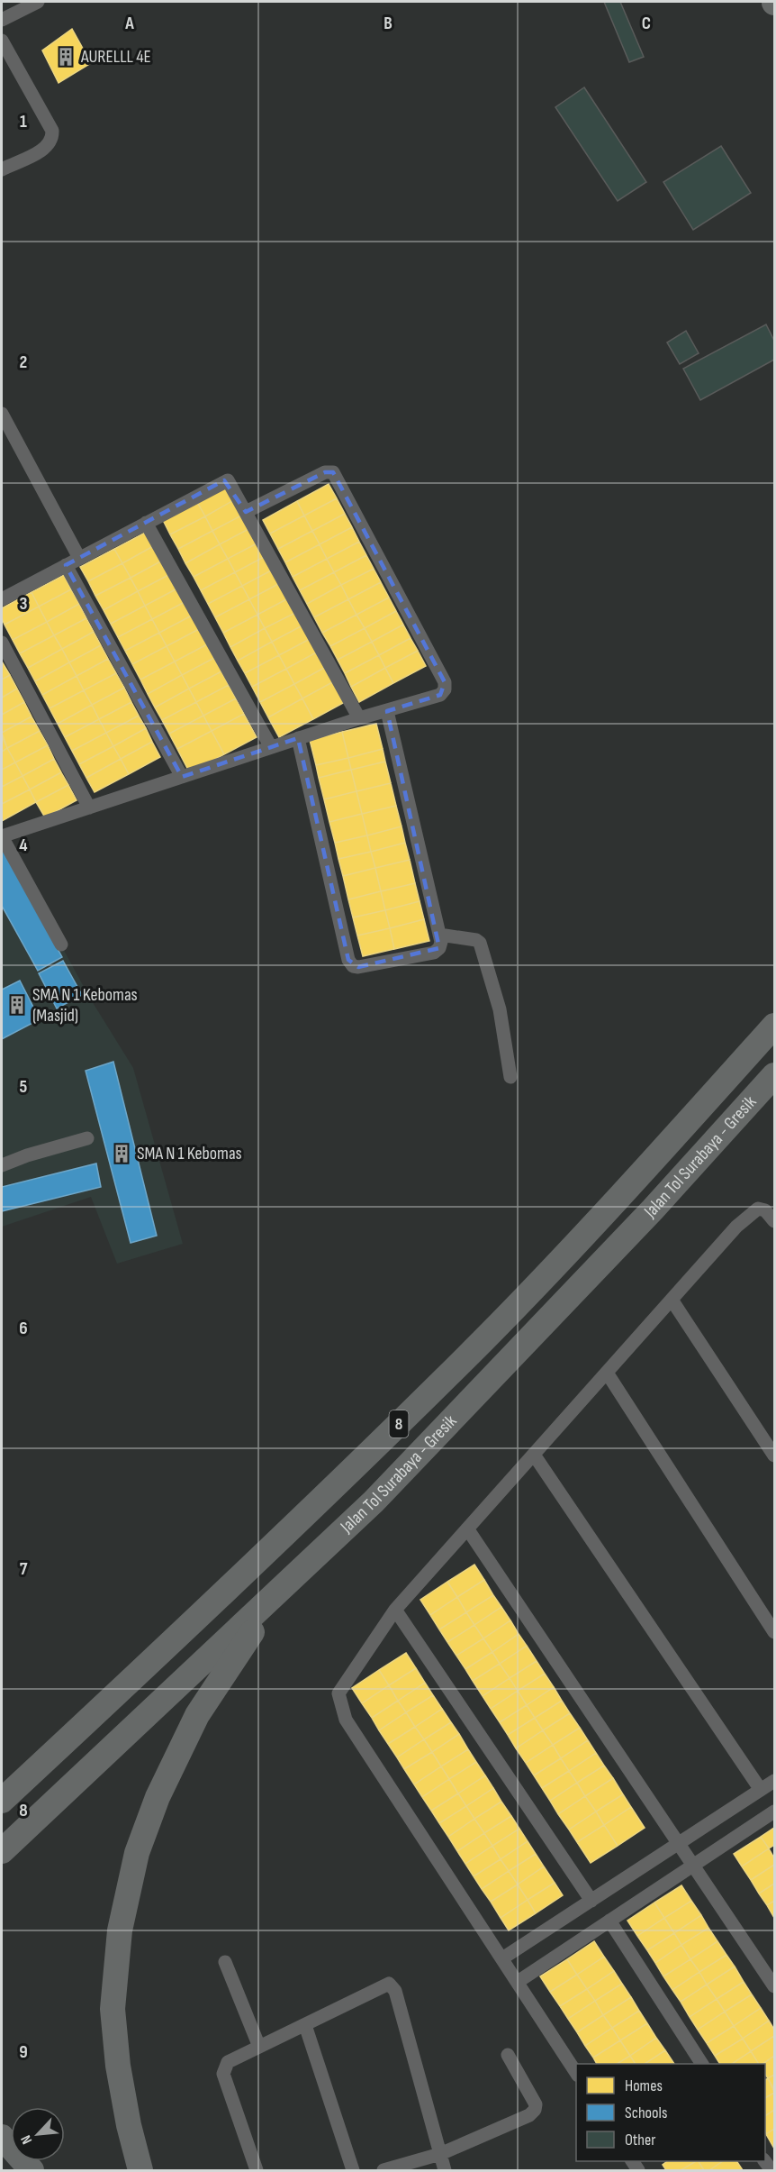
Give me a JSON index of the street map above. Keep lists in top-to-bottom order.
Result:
{
  "streets": {
    "highway": ["Jalan Tol Surabaya - Gresik", "8"]
  },
  "places": {
    "building": ["AURELLL 4E", "SMA N 1 Kebomas (Masjid)", "SMA N 1 Kebomas"]
  },
  "legend": ["Homes", "Schools", "Other"],
  "north": "bottom left",
  "grid": {
    "columns": ["A", "B", "C"],
    "rows": [
      "1",
      "2",
      "3",
      "4",
      "5",
      "6",
      "7",
      "8",
      "9"
    ]
  }
}
